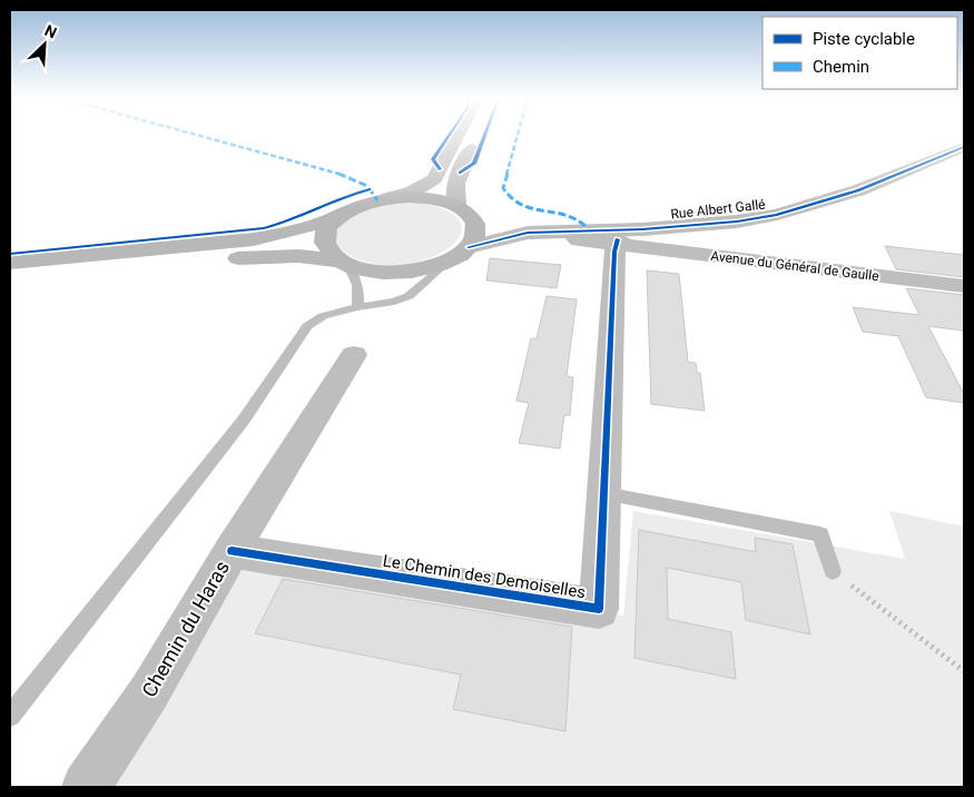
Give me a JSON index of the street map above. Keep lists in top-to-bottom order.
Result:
{
  "streets": {
    "street": [
      "Rue Albert Gallé",
      "Avenue du Général de Gaulle",
      "Le Chemin des Demoiselles",
      "Chemin du Haras"
    ]
  },
  "crossings": [
    ["Rue Albert Gallé", "Avenue du Général de Gaulle"],
    ["Rue Albert Gallé", "Le Chemin des Demoiselles"],
    ["Avenue du Général de Gaulle", "Le Chemin des Demoiselles"],
    ["Le Chemin des Demoiselles", "Chemin du Haras"]
  ],
  "legend": ["Piste cyclable", "Chemin"],
  "north": "top right"
}
